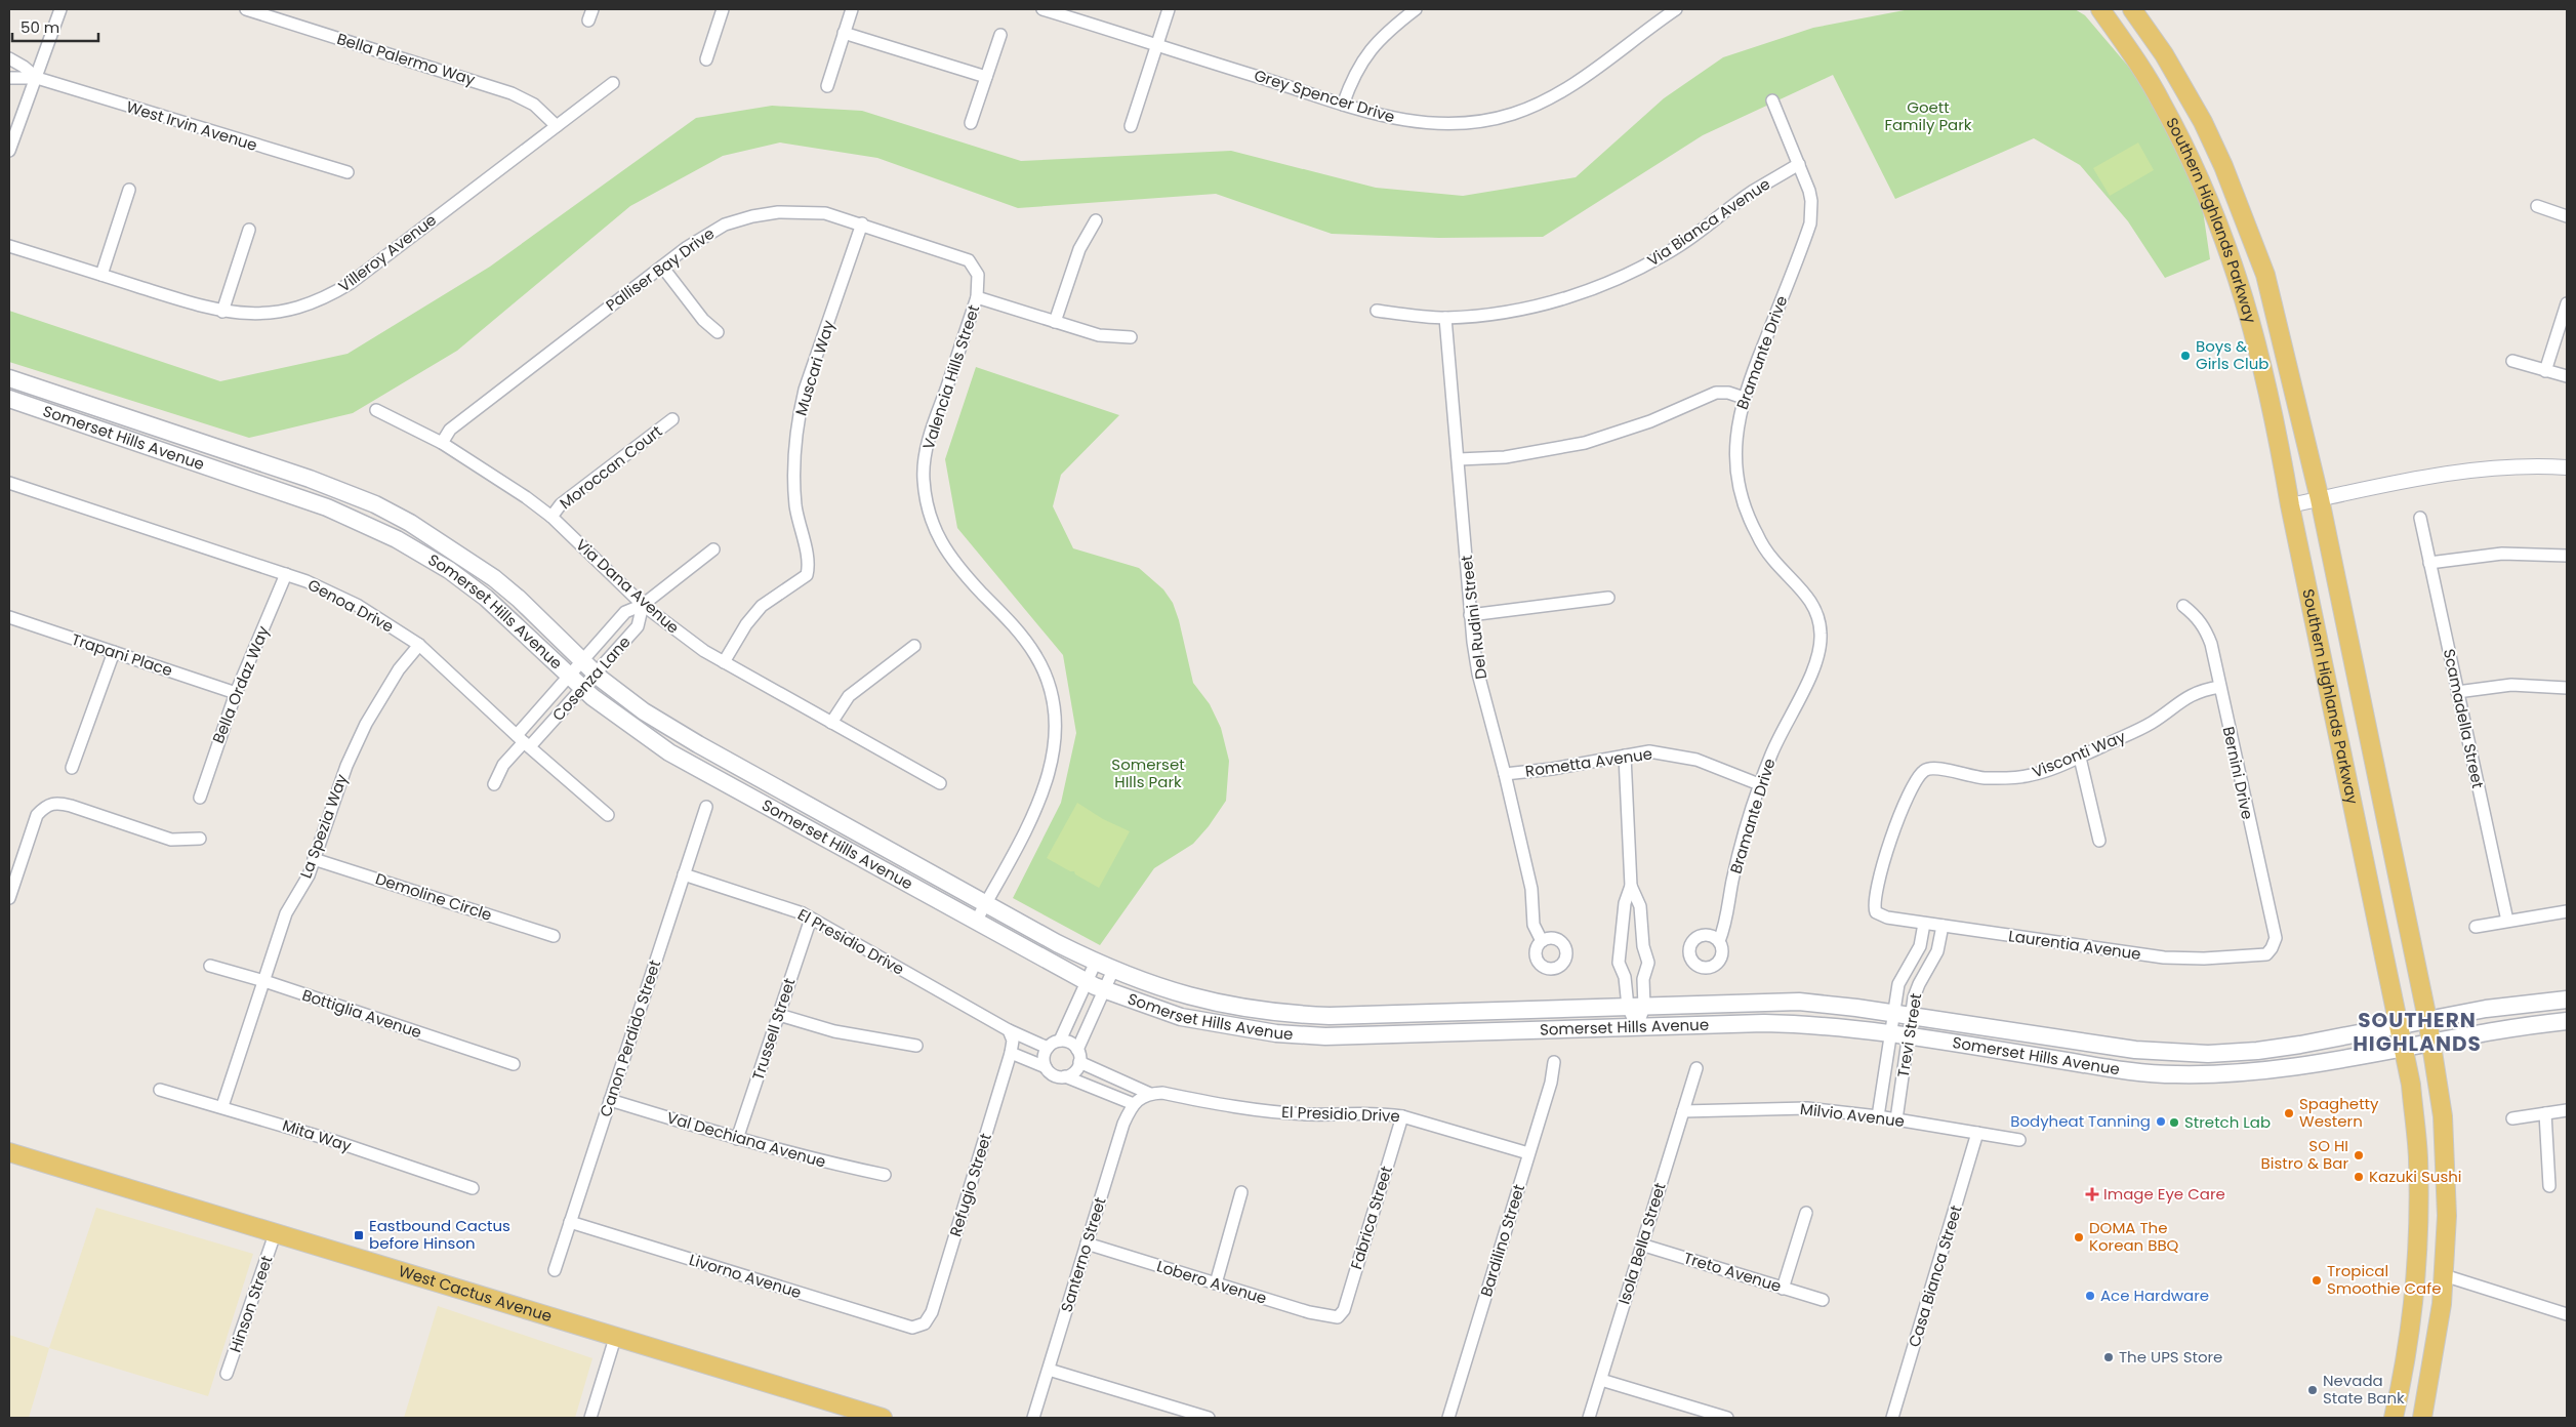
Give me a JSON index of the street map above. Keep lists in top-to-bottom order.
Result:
{
  "streets": {
    "main road": ["Southern Highlands Parkway", "Somerset Hills Avenue", "West Cactus Avenue"],
    "street": [
      "Bella Palermo Way",
      "Grey Spencer Drive",
      "West Irvin Avenue",
      "Via Bianca Avenue",
      "Villeroy Avenue",
      "Palliser Bay Drive",
      "Bramante Drive",
      "Muscari Way",
      "Valencia Hills Street",
      "Moroccan Court",
      "Via Dana Avenue",
      "Genoa Drive",
      "Del Rudini Street",
      "Trapani Place",
      "Cosenza Lane",
      "Bella Ordaz Way",
      "Scamadella Street",
      "Visconti Way",
      "Rometta Avenue",
      "Bernini Drive",
      "La Spezia Way",
      "Demoline Circle",
      "El Presidio Drive",
      "Laurentia Avenue",
      "Bottiglia Avenue",
      "Trussell Street",
      "Trevi Street",
      "Canon Perdido Street",
      "Milvio Avenue",
      "Mita Way",
      "Val Dechiana Avenue",
      "Refugio Street",
      "Fabrica Street",
      "Bardilino Street",
      "Isola Bella Street",
      "Santerno Street",
      "Treto Avenue",
      "Livorno Avenue",
      "Casa Bianca Street",
      "Lobero Avenue",
      "Hinson Street"
    ]
  },
  "crossings": [
    ["Bella Palermo Way", "Villeroy Avenue"],
    ["Southern Highlands Parkway", "Somerset Hills Avenue"],
    ["Via Bianca Avenue", "Bramante Drive"],
    ["Via Bianca Avenue", "Del Rudini Street"],
    ["Palliser Bay Drive", "Muscari Way"],
    ["Palliser Bay Drive", "Valencia Hills Street"],
    ["Palliser Bay Drive", "Via Dana Avenue"],
    ["Bramante Drive", "Rometta Avenue"],
    ["Muscari Way", "Via Dana Avenue"],
    ["Valencia Hills Street", "Somerset Hills Avenue"],
    ["Somerset Hills Avenue", "Cosenza Lane"],
    ["Somerset Hills Avenue", "Trevi Street"],
    ["Moroccan Court", "Via Dana Avenue"],
    ["Via Dana Avenue", "Cosenza Lane"],
    ["Genoa Drive", "Cosenza Lane"],
    ["Genoa Drive", "Bella Ordaz Way"],
    ["Genoa Drive", "La Spezia Way"],
    ["Del Rudini Street", "Rometta Avenue"],
    ["Trapani Place", "Bella Ordaz Way"],
    ["Visconti Way", "Bernini Drive"],
    ["Visconti Way", "Laurentia Avenue"],
    ["Bernini Drive", "Laurentia Avenue"],
    ["La Spezia Way", "Demoline Circle"],
    ["La Spezia Way", "Bottiglia Avenue"],
    ["La Spezia Way", "Mita Way"],
    ["El Presidio Drive", "Trussell Street"],
    ["El Presidio Drive", "Canon Perdido Street"],
    ["El Presidio Drive", "Refugio Street"],
    ["El Presidio Drive", "Fabrica Street"],
    ["El Presidio Drive", "Bardilino Street"],
    ["El Presidio Drive", "Santerno Street"],
    ["Laurentia Avenue", "Trevi Street"],
    ["Trussell Street", "Val Dechiana Avenue"],
    ["Trevi Street", "Milvio Avenue"],
    ["Canon Perdido Street", "Val Dechiana Avenue"],
    ["Canon Perdido Street", "Livorno Avenue"],
    ["Milvio Avenue", "Isola Bella Street"],
    ["Milvio Avenue", "Casa Bianca Street"],
    ["Refugio Street", "Livorno Avenue"],
    ["Fabrica Street", "Lobero Avenue"],
    ["Isola Bella Street", "Treto Avenue"],
    ["Santerno Street", "Lobero Avenue"],
    ["West Cactus Avenue", "Hinson Street"]
  ],
  "districts": ["SOUTHERN HIGHLANDS"],
  "parks": ["Goett Family Park", "Somerset HIlls Park"],
  "places": {
    "other": [
      "Boys & Girls Club",
      "Spaghetty Western",
      "Bodyheat Tanning",
      "Stretch Lab",
      "SO HI Bistro & Bar",
      "Kazuki Sushi",
      "DOMA The Korean BBQ",
      "Tropical Smoothie Cafe",
      "Ace Hardware",
      "The UPS Store",
      "Nevada State Bank"
    ],
    "health": ["Image Eye Care"],
    "transit": ["Eastbound Cactus before Hinson"]
  },
  "scale_bar": "50 m"
}
